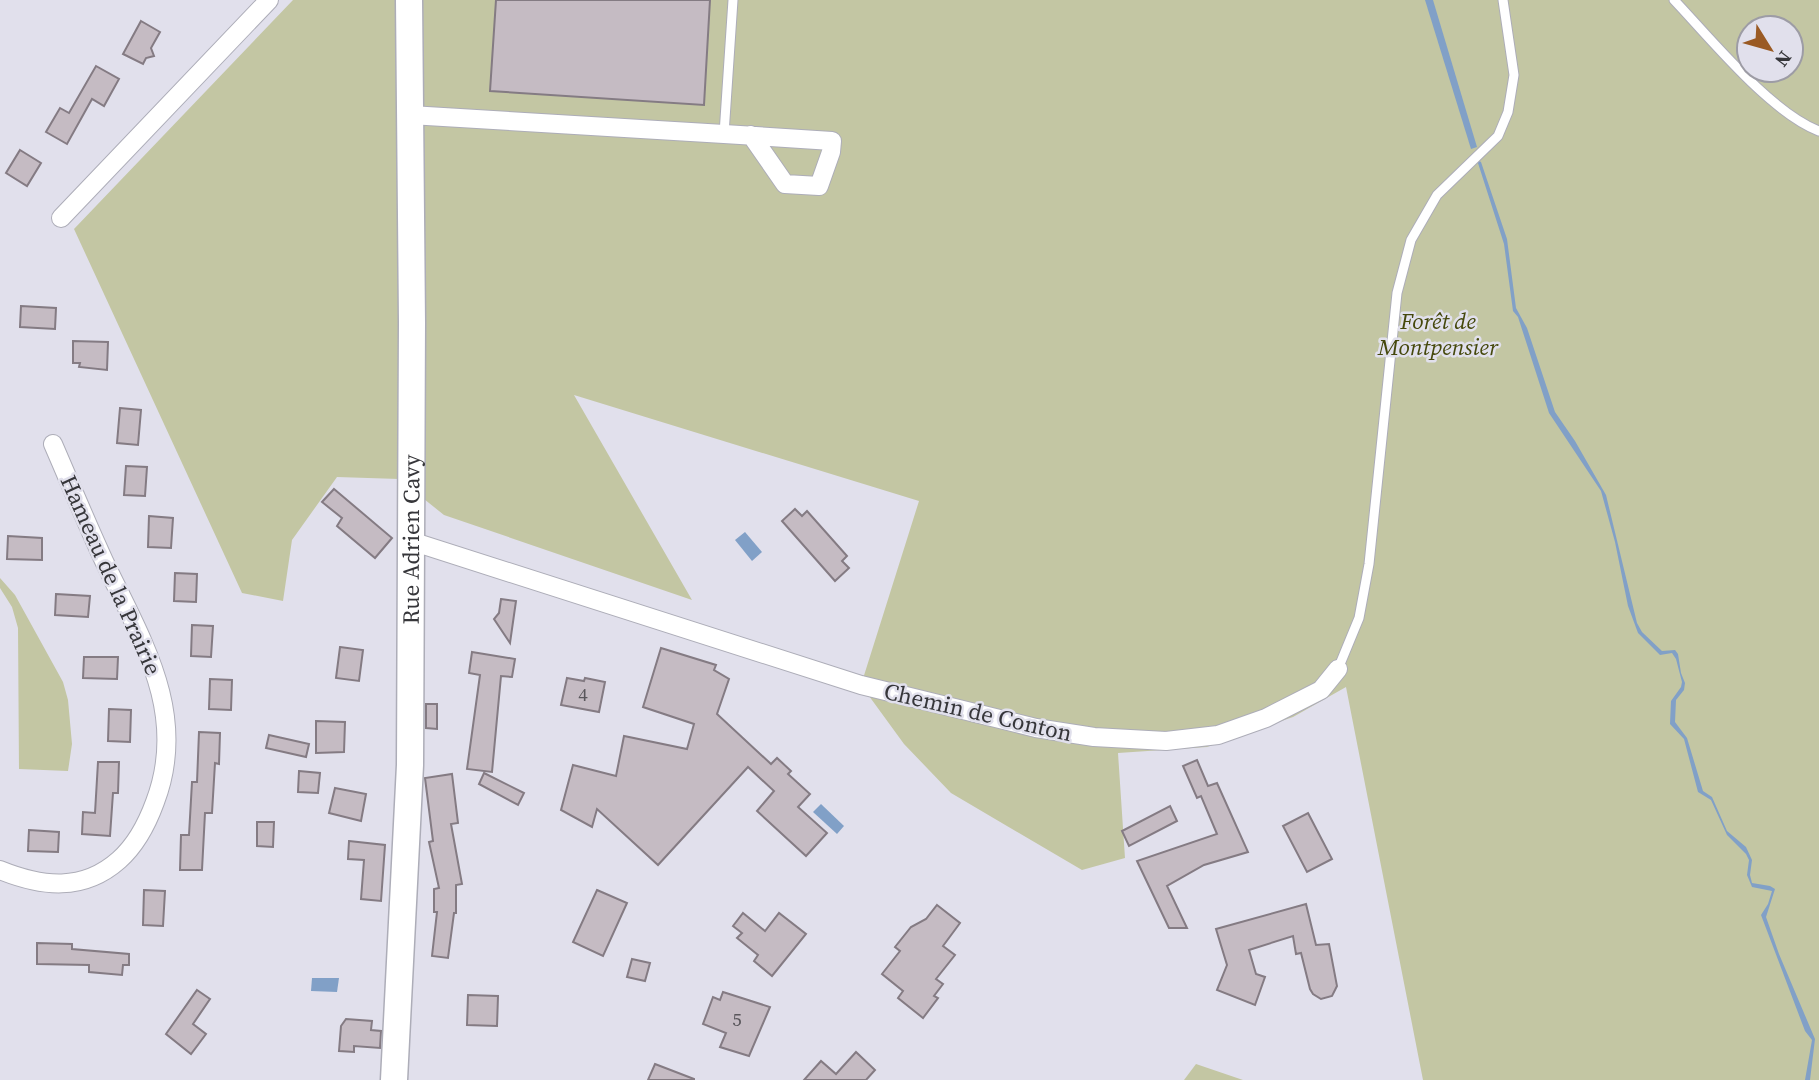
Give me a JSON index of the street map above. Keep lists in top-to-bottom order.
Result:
{
  "streets": {
    "main road": ["Rue Adrien Cavy"],
    "street": ["Hameau de la Prairie", "Chemin de Conton"]
  },
  "crossings": [
    ["Rue Adrien Cavy", "Chemin de Conton"]
  ],
  "parks": ["Forêt de Montpensier"],
  "house_numbers": ["4", "5"],
  "north": "bottom right"
}
